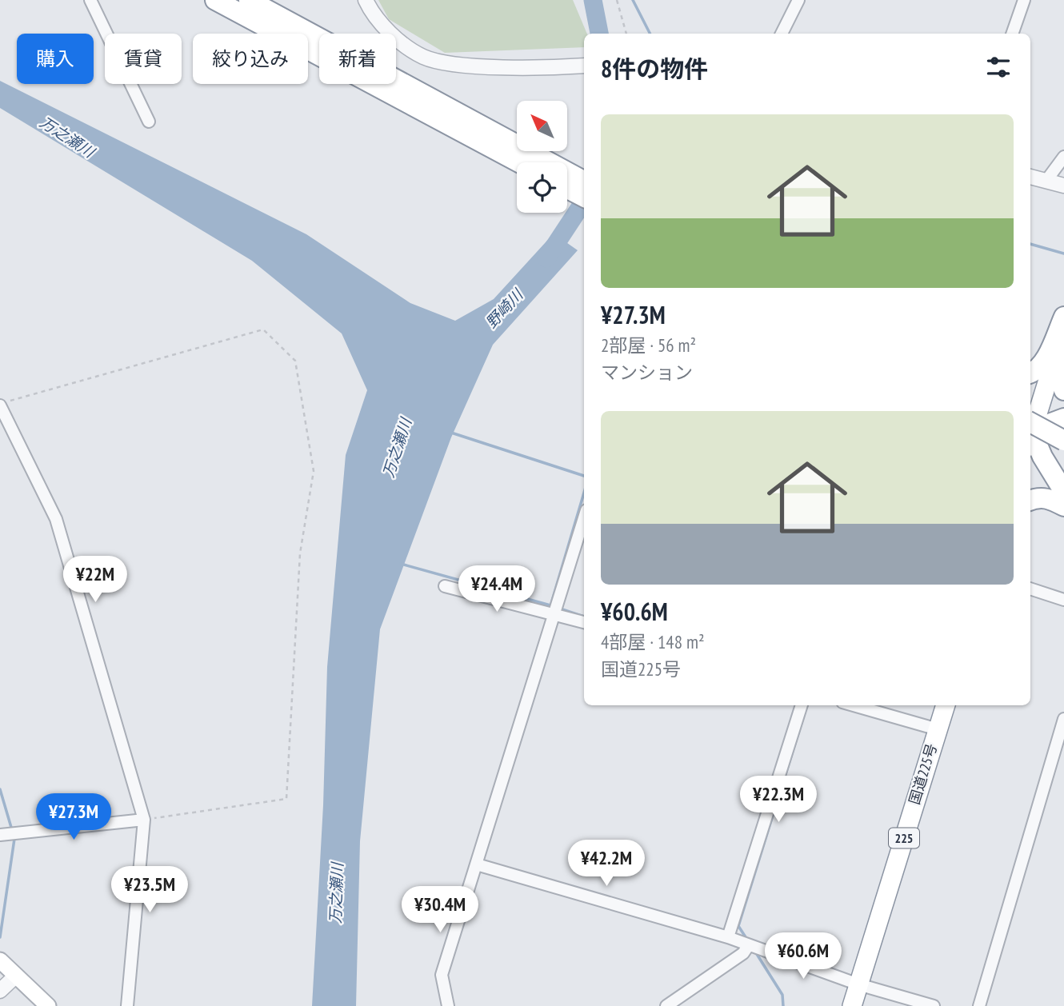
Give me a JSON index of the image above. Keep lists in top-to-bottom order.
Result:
{
  "streets": {
    "highway": ["国道225号", "225"]
  },
  "water": ["万之瀬川", "野崎川"],
  "north": "top left",
  "page": {
    "chip": [
      "購入",
      "賃貸",
      "絞り込み",
      "新着"
    ],
    "heading": "8件の物件",
    "list": [
      {
        "name": "¥27.3M",
        "note": "2部屋 · 56 m² · マンション"
      },
      {
        "name": "¥60.6M",
        "note": "4部屋 · 148 m² · 国道225号"
      }
    ],
    "price": [
      "¥22M",
      "¥24.4M",
      "¥22.3M",
      "¥27.3M",
      "¥42.2M",
      "¥23.5M",
      "¥30.4M",
      "¥60.6M"
    ]
  }
}
